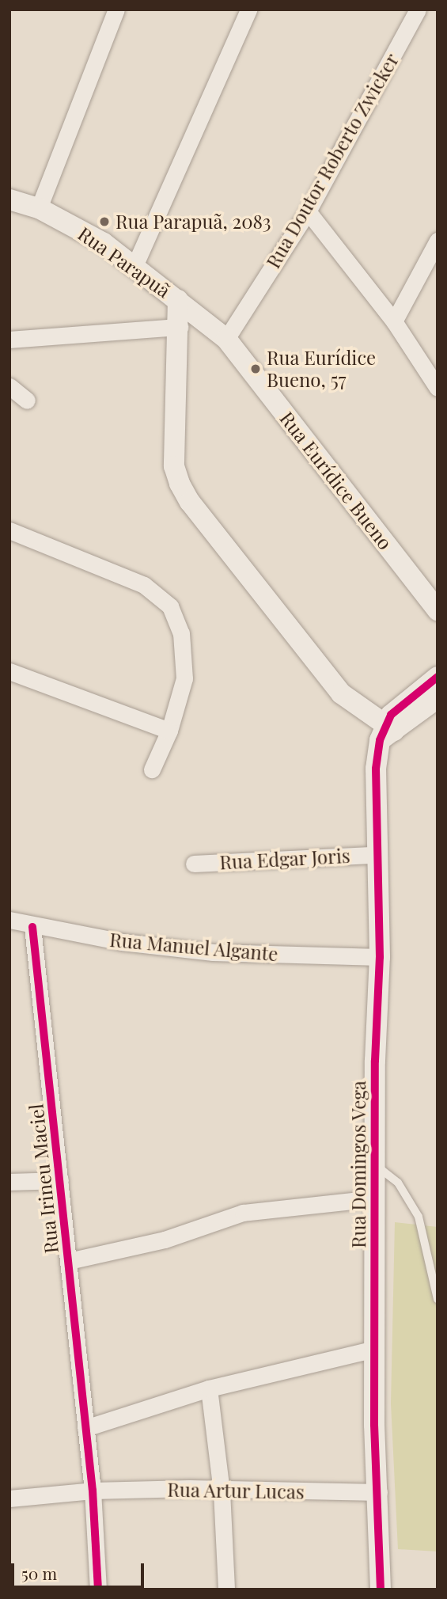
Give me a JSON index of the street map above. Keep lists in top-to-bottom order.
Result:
{
  "streets": {
    "street": [
      "Rua Doutor Roberto Zwicker",
      "Rua Parapuã",
      "Rua Eurídice Bueno",
      "Rua Edgar Joris",
      "Rua Manuel Algante",
      "Rua Domingos Vega",
      "Rua Irineu Maciel",
      "Rua Artur Lucas"
    ]
  },
  "crossings": [
    ["Rua Doutor Roberto Zwicker", "Rua Eurídice Bueno"],
    ["Rua Parapuã", "Rua Eurídice Bueno"],
    ["Rua Edgar Joris", "Rua Domingos Vega"],
    ["Rua Manuel Algante", "Rua Domingos Vega"],
    ["Rua Manuel Algante", "Rua Irineu Maciel"],
    ["Rua Domingos Vega", "Rua Artur Lucas"],
    ["Rua Irineu Maciel", "Rua Artur Lucas"]
  ],
  "places": ["Rua Parapuã, 2083", "Rua Eurídice Bueno, 57"],
  "scale_bar": "50 m"
}
